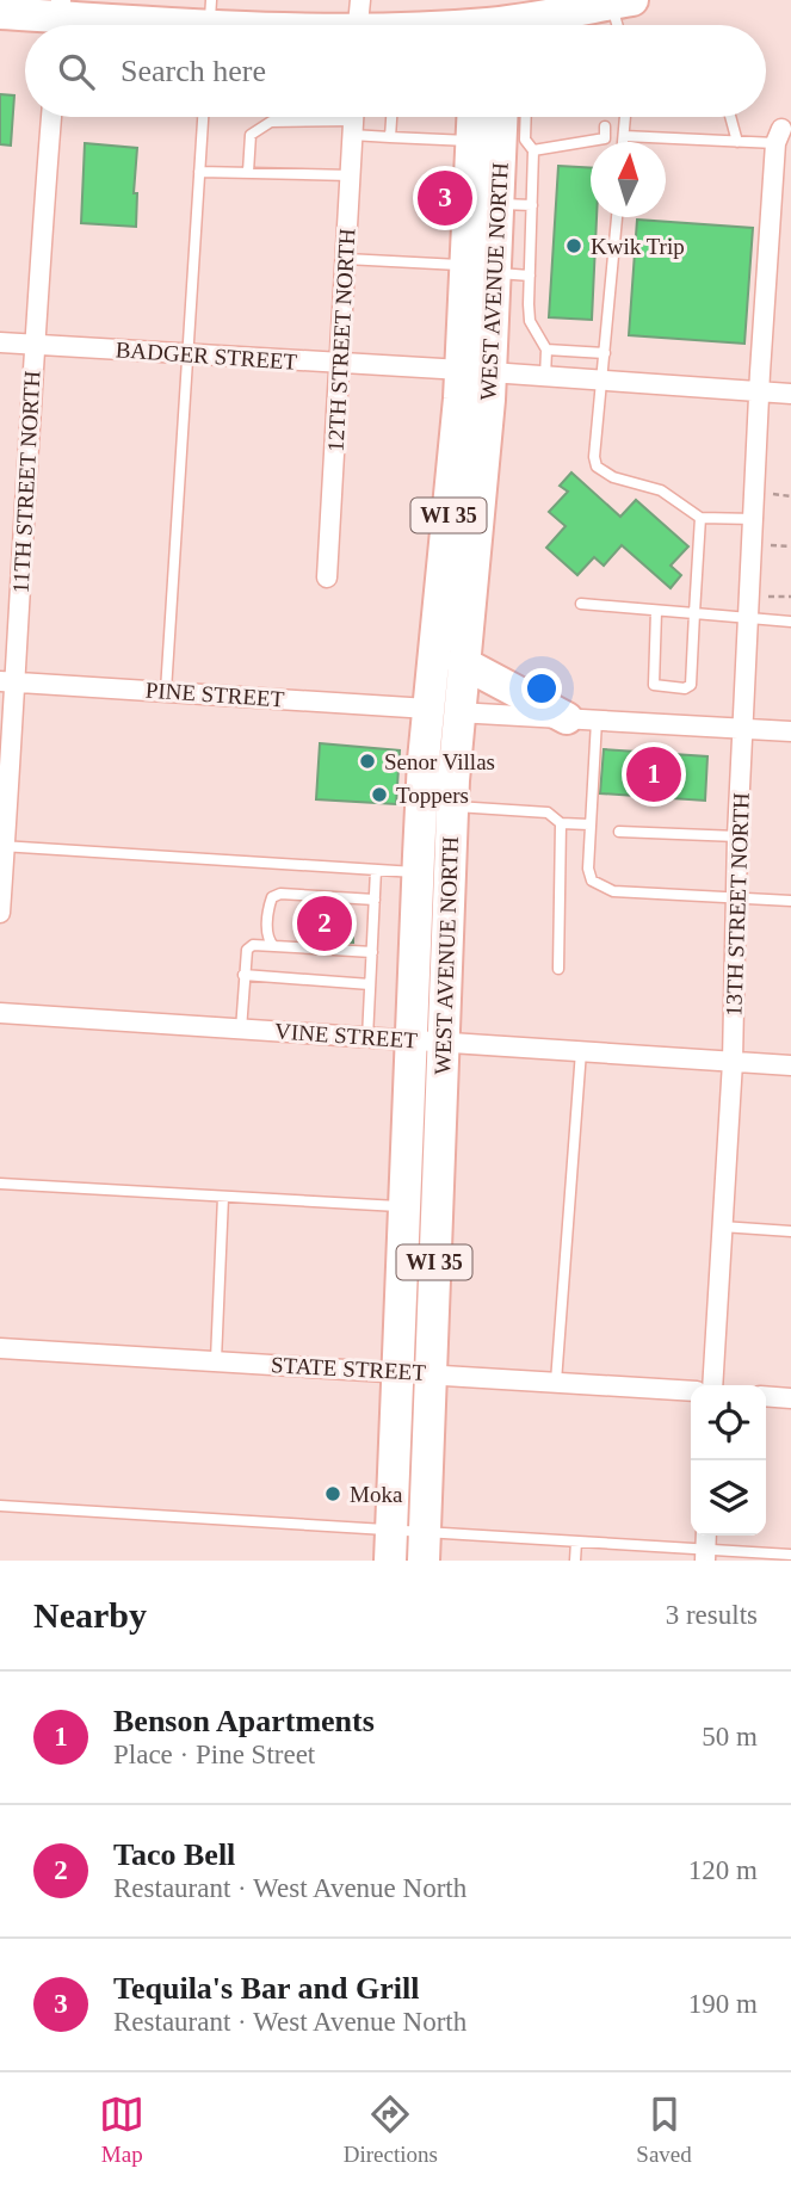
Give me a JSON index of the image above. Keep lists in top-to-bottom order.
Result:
{
  "streets": {
    "main road": ["WEST AVENUE NORTH", "WI 35"],
    "street": [
      "12TH STREET NORTH",
      "BADGER STREET",
      "11TH STREET NORTH",
      "PINE STREET",
      "13TH STREET NORTH",
      "VINE STREET",
      "STATE STREET"
    ]
  },
  "crossings": [
    ["WEST AVENUE NORTH", "BADGER STREET"],
    ["WEST AVENUE NORTH", "WI 35"],
    ["WEST AVENUE NORTH", "PINE STREET"],
    ["WEST AVENUE NORTH", "VINE STREET"],
    ["WEST AVENUE NORTH", "STATE STREET"],
    ["12TH STREET NORTH", "BADGER STREET"],
    ["BADGER STREET", "11TH STREET NORTH"],
    ["BADGER STREET", "13TH STREET NORTH"],
    ["11TH STREET NORTH", "PINE STREET"],
    ["WI 35", "VINE STREET"],
    ["WI 35", "STATE STREET"],
    ["PINE STREET", "13TH STREET NORTH"],
    ["13TH STREET NORTH", "VINE STREET"]
  ],
  "places": [
    "Kwik Trip",
    "Senor Villas",
    "Toppers",
    "Moka"
  ],
  "north": "top",
  "page": {
    "search": "Search here",
    "pins": ["3", "1", "2"],
    "heading": ["Nearby", "3 results"],
    "list": [
      {
        "mark": "1",
        "name": "Benson Apartments",
        "note": "Place · Pine Street",
        "value": "50 m"
      },
      {
        "mark": "2",
        "name": "Taco Bell",
        "note": "Restaurant · West Avenue North",
        "value": "120 m"
      },
      {
        "mark": "3",
        "name": "Tequila's Bar and Grill",
        "note": "Restaurant · West Avenue North",
        "value": "190 m"
      }
    ],
    "nav": ["Map", "Directions", "Saved"]
  }
}
